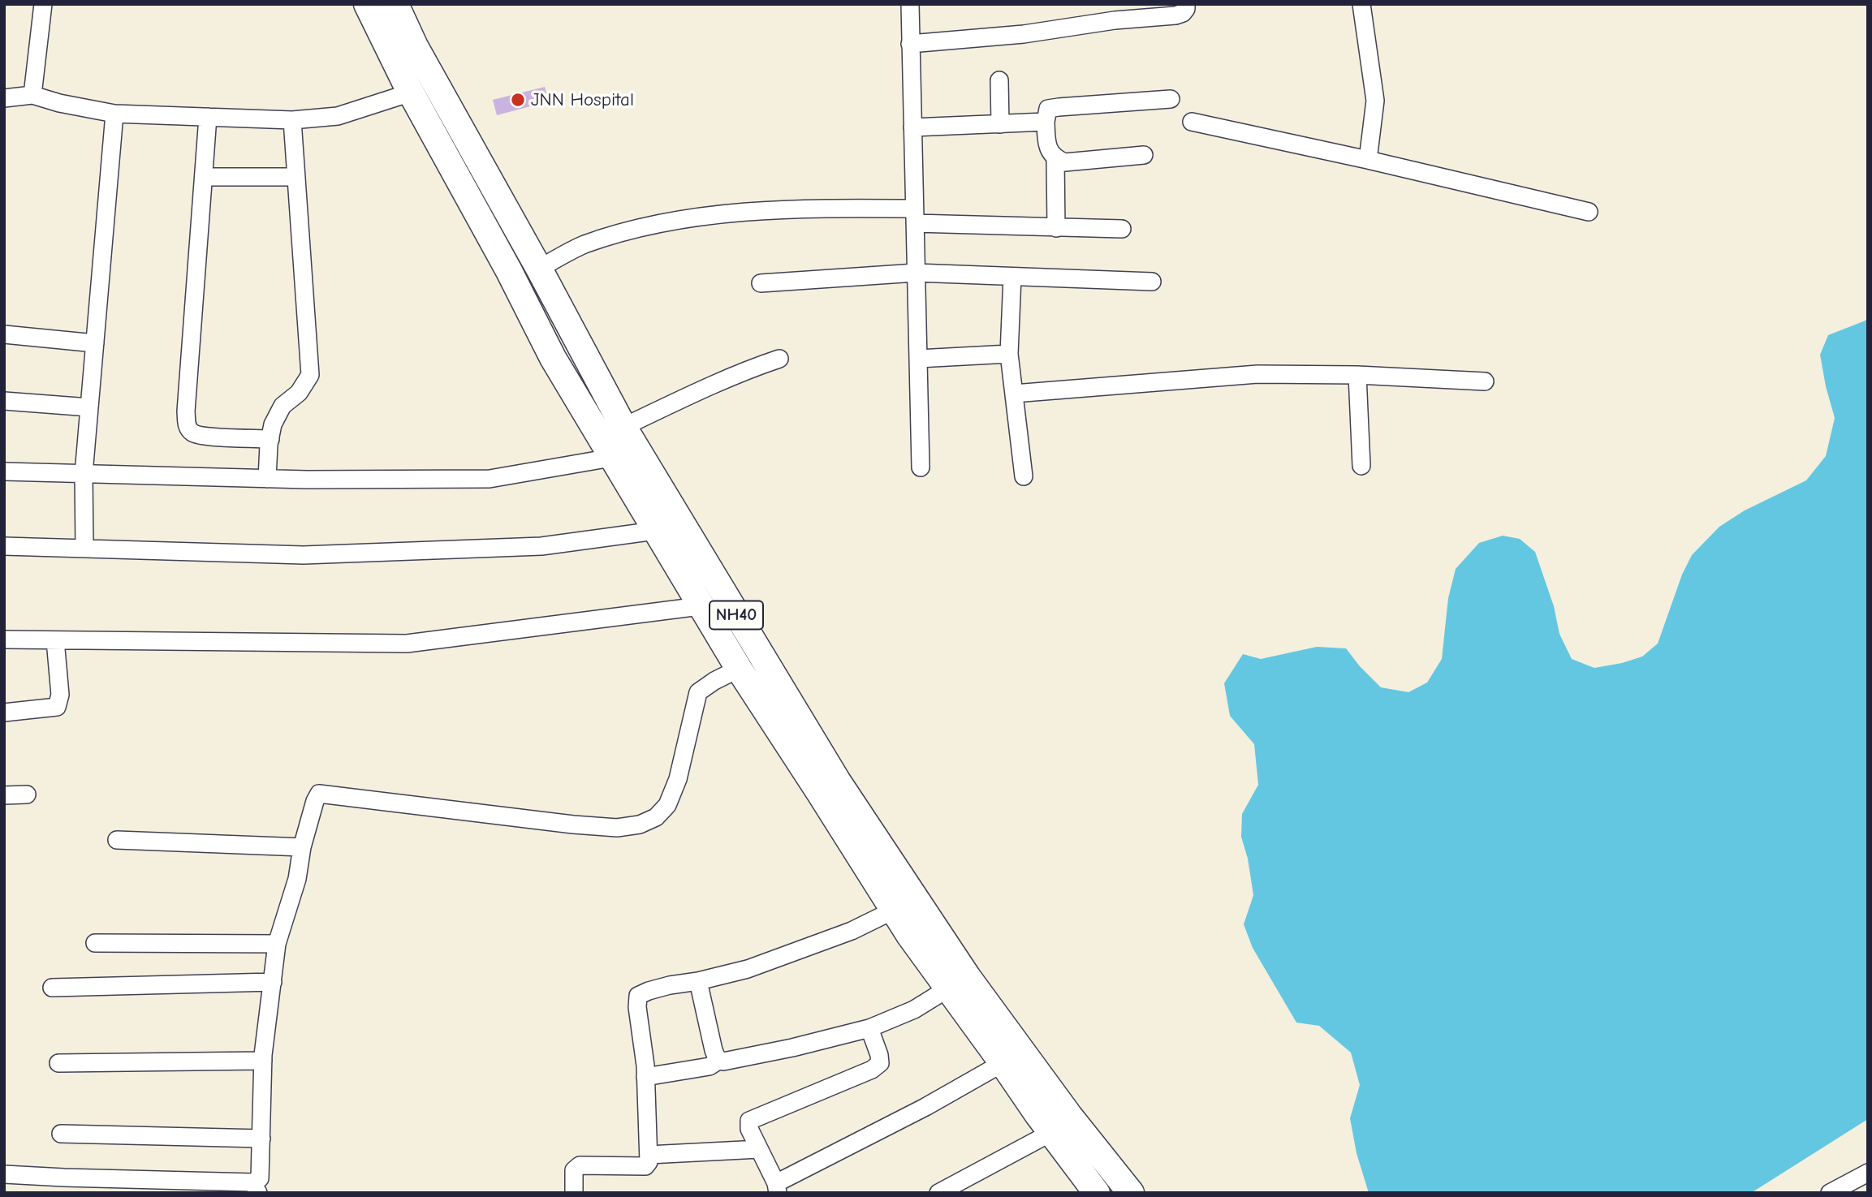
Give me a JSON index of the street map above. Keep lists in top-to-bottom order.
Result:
{
  "streets": {
    "highway": ["NH40"]
  },
  "places": ["JNN Hospital"]
}
